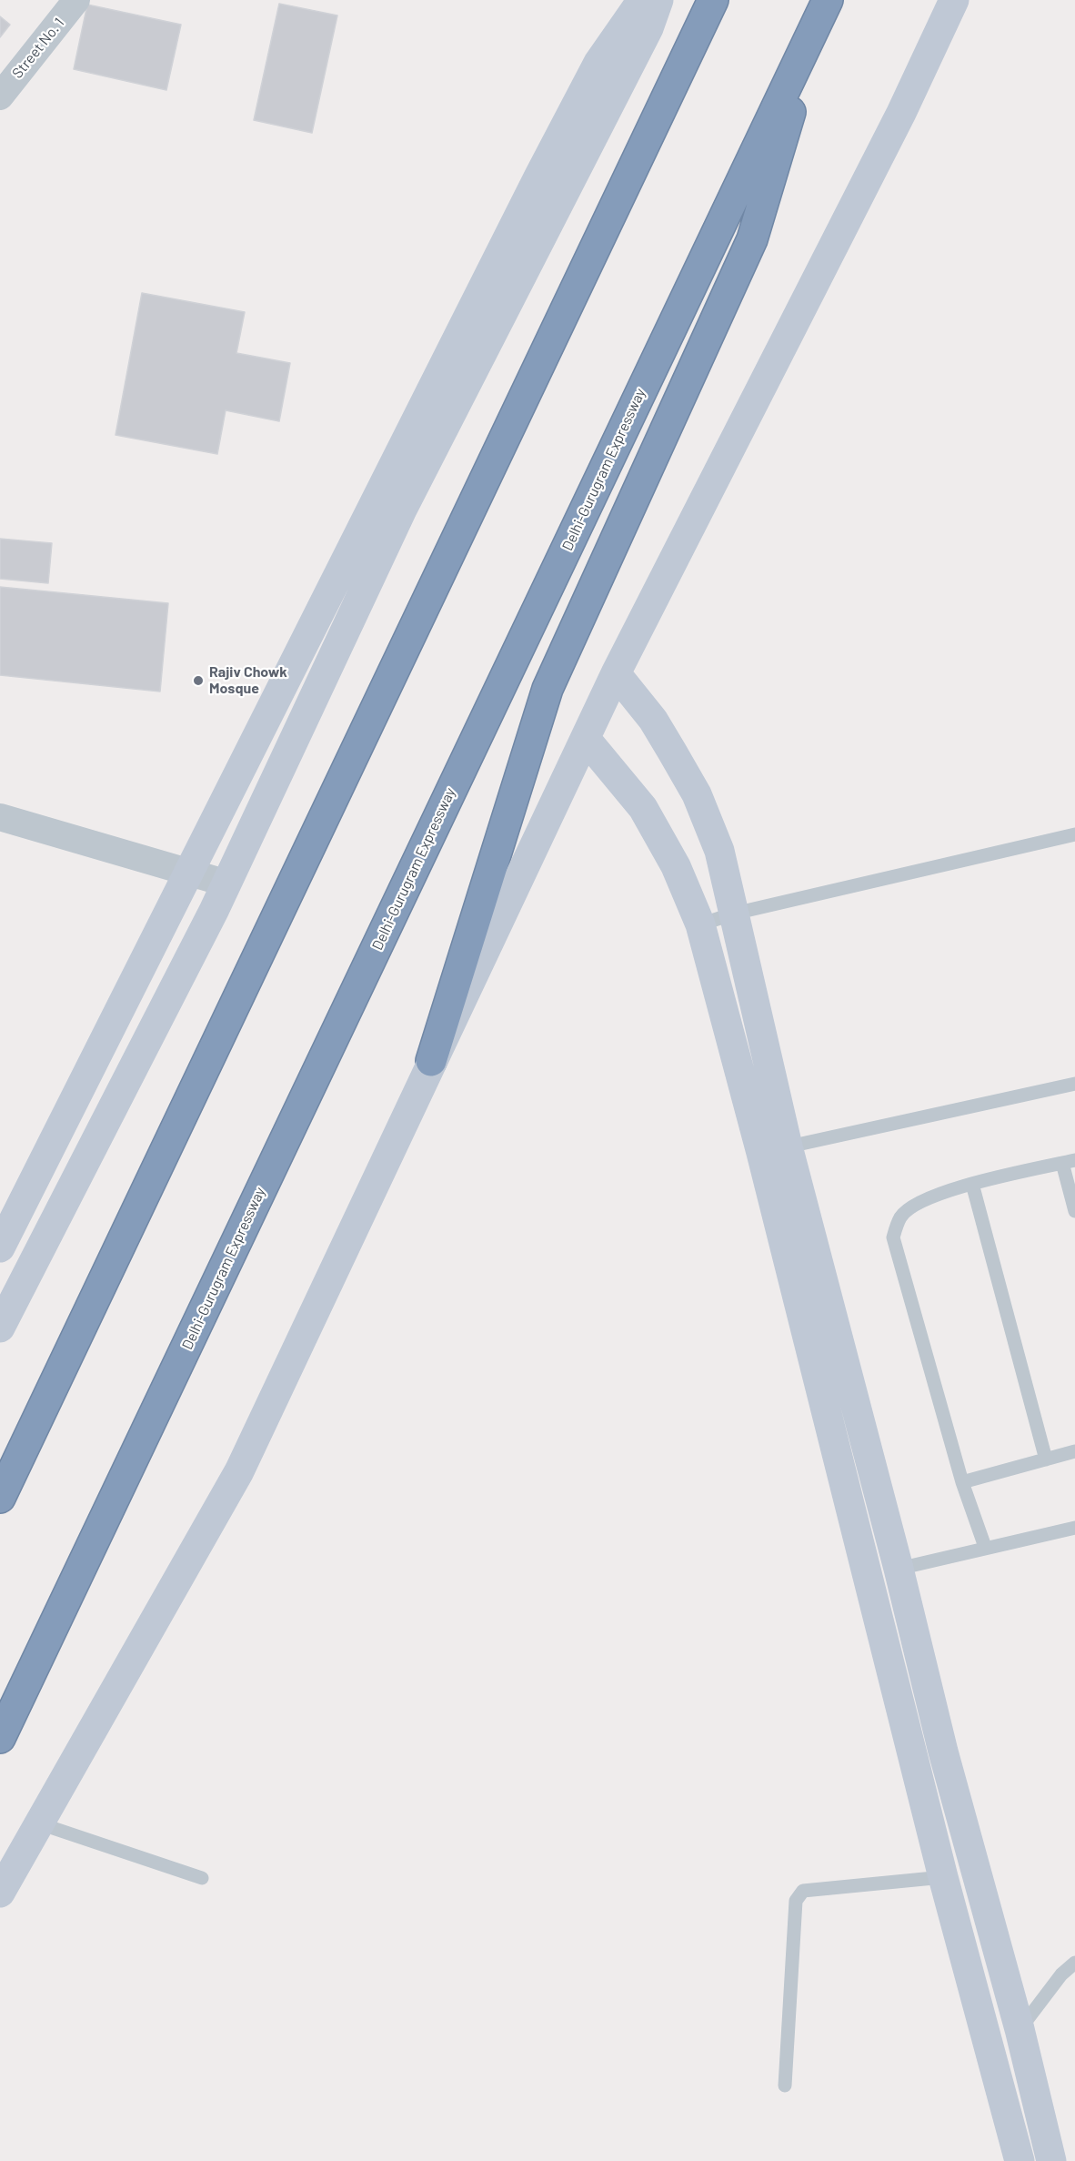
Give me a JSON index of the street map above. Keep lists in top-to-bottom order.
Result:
{
  "streets": {
    "highway": ["Delhi-Gurugram Expressway"],
    "street": ["Street No. 1"]
  },
  "places": ["Rajiv Chowk Mosque"]
}
